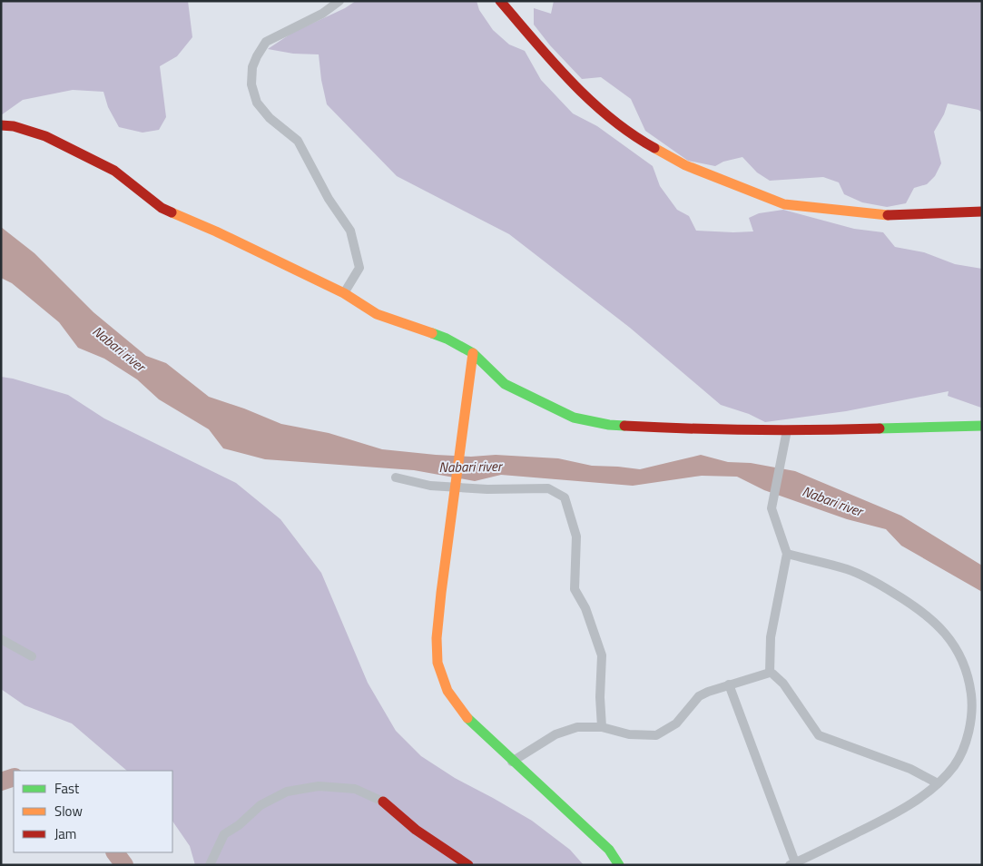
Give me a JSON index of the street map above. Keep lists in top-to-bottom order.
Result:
{
  "water": ["Nabari river"],
  "legend": ["Fast", "Slow", "Jam"]
}
